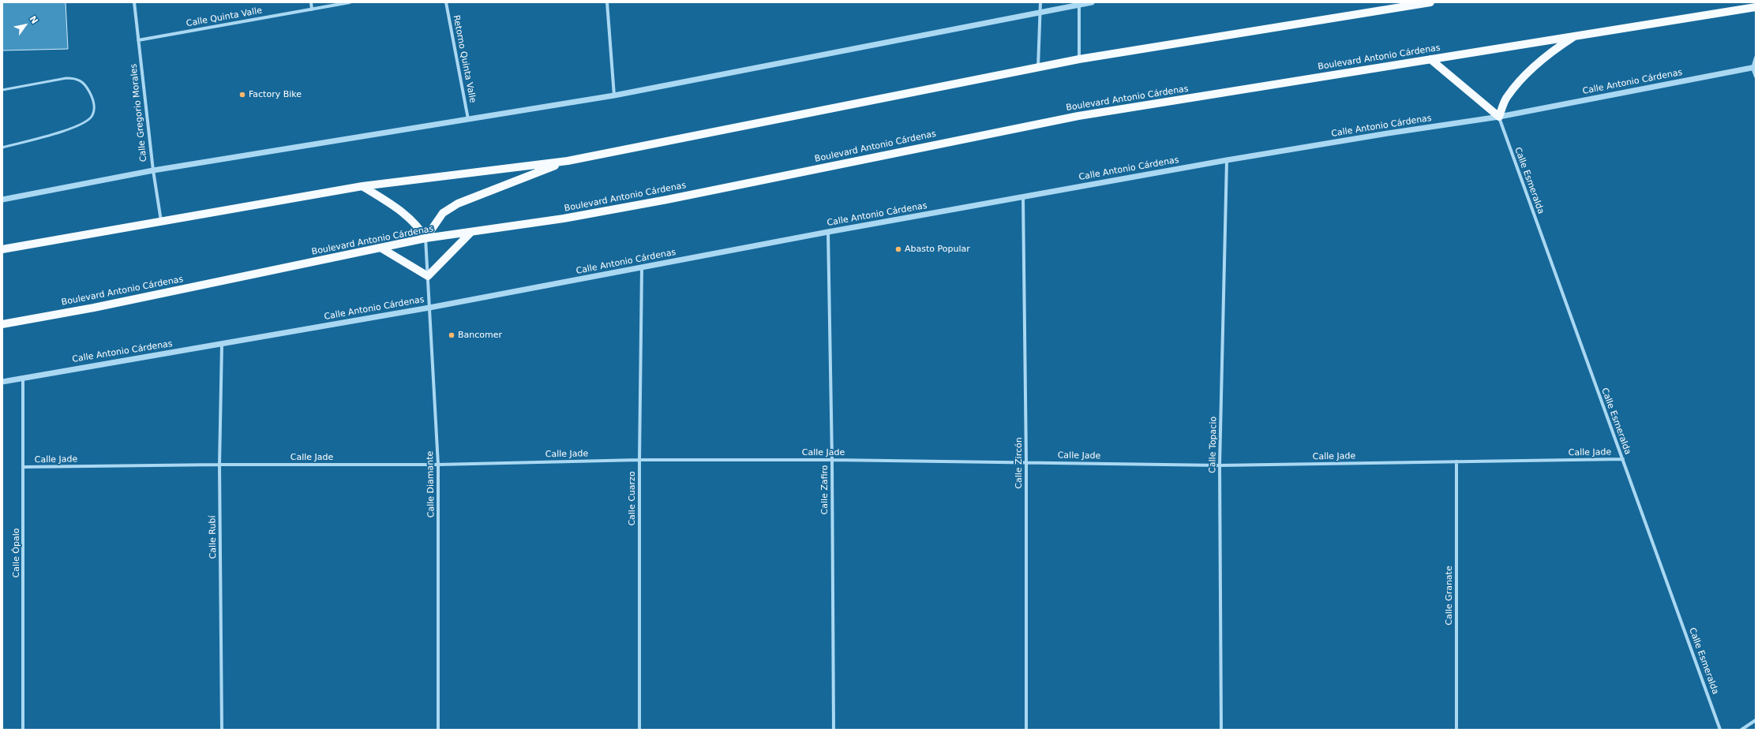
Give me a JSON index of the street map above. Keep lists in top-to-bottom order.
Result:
{
  "streets": {
    "main road": ["Boulevard Antonio Cárdenas"],
    "street": [
      "Calle Quinta Valle",
      "Retorno Quinta Valle",
      "Calle Antonio Cárdenas",
      "Calle Gregorio Morales",
      "Calle Esmeralda",
      "Calle Topacio",
      "Calle Jade",
      "Calle Zircón",
      "Calle Diamante",
      "Calle Zafiro",
      "Calle Cuarzo",
      "Calle Rubí",
      "Calle Ópalo",
      "Calle Granate"
    ]
  },
  "crossings": [
    ["Calle Quinta Valle", "Calle Gregorio Morales"],
    ["Boulevard Antonio Cárdenas", "Calle Diamante"],
    ["Calle Antonio Cárdenas", "Calle Esmeralda"],
    ["Calle Antonio Cárdenas", "Calle Topacio"],
    ["Calle Antonio Cárdenas", "Calle Zircón"],
    ["Calle Antonio Cárdenas", "Calle Diamante"],
    ["Calle Antonio Cárdenas", "Calle Zafiro"],
    ["Calle Antonio Cárdenas", "Calle Cuarzo"],
    ["Calle Antonio Cárdenas", "Calle Rubí"],
    ["Calle Antonio Cárdenas", "Calle Ópalo"],
    ["Calle Esmeralda", "Calle Jade"],
    ["Calle Topacio", "Calle Jade"],
    ["Calle Jade", "Calle Zircón"],
    ["Calle Jade", "Calle Diamante"],
    ["Calle Jade", "Calle Zafiro"],
    ["Calle Jade", "Calle Cuarzo"],
    ["Calle Jade", "Calle Rubí"],
    ["Calle Jade", "Calle Ópalo"],
    ["Calle Jade", "Calle Granate"]
  ],
  "places": ["Factory Bike", "Abasto Popular", "Bancomer"],
  "north": "top right"
}
